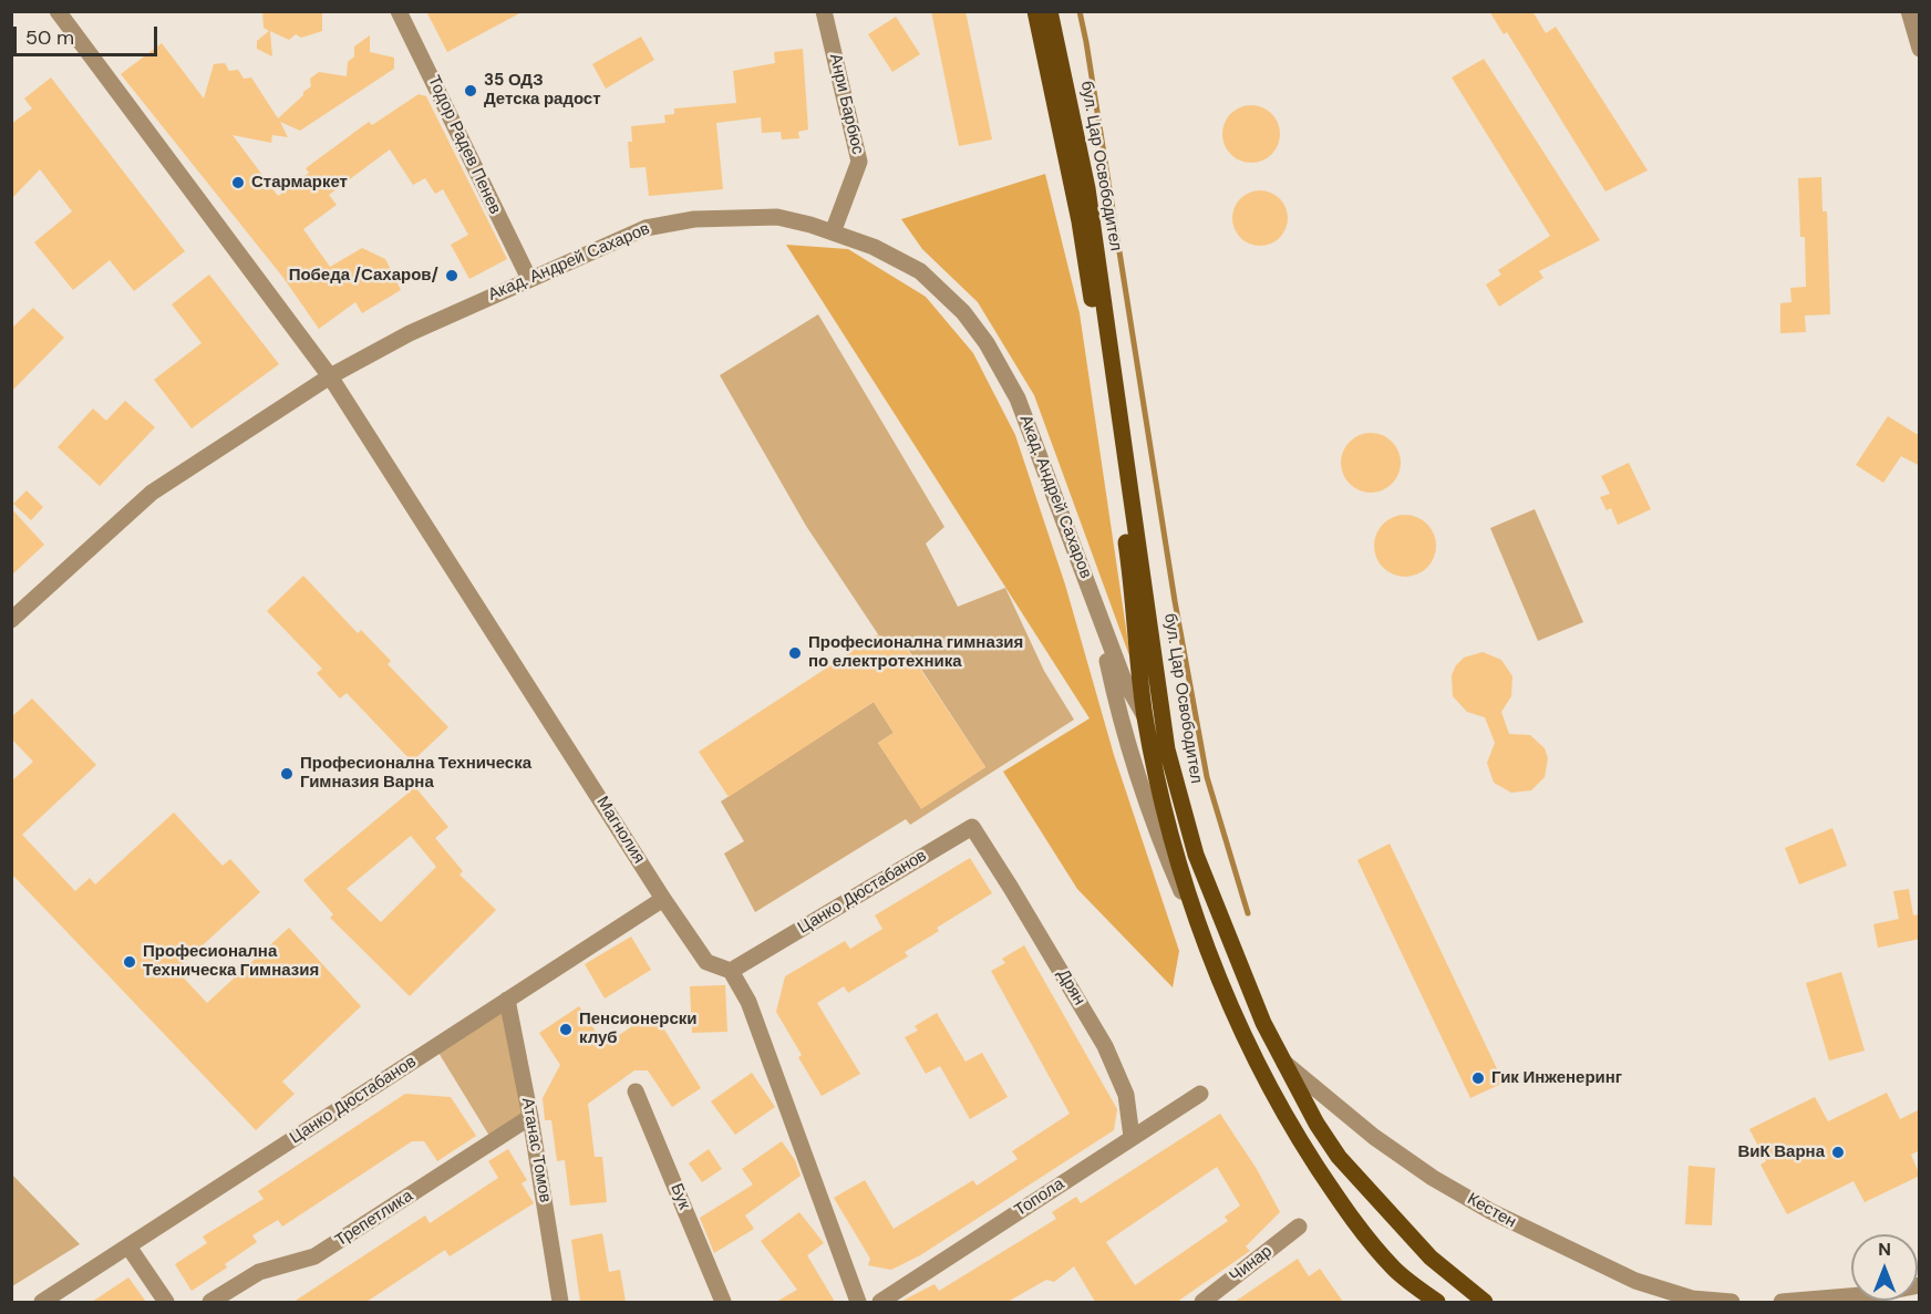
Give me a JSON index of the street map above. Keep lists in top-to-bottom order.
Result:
{
  "streets": {
    "main road": ["бул. Цар Освободител"],
    "street": [
      "Анри Барбюс",
      "Тодор Радев Пенев",
      "Акад. Андрей Сахаров",
      "Магнолия",
      "Цанко Дюстабанов",
      "Дрян",
      "Атанас Томов",
      "Бук",
      "Топола",
      "Кестен",
      "Трепетлика",
      "Чинар"
    ]
  },
  "crossings": [
    ["Анри Барбюс", "Акад. Андрей Сахаров"],
    ["Тодор Радев Пенев", "Акад. Андрей Сахаров"],
    ["бул. Цар Освободител", "Кестен"],
    ["Акад. Андрей Сахаров", "Магнолия"],
    ["Магнолия", "Цанко Дюстабанов"],
    ["Цанко Дюстабанов", "Дрян"],
    ["Цанко Дюстабанов", "Атанас Томов"],
    ["Дрян", "Топола"],
    ["Атанас Томов", "Трепетлика"]
  ],
  "places": [
    "35 ОДЗ Детска радост",
    "Стармаркет",
    "Победа /Сахаров/",
    "Професионална гимназия по електротехника",
    "Професионална Техническа Гимназия Варна",
    "Професионална Техническа Гимназия",
    "Пенсионерски клуб",
    "Гик Инженеринг",
    "ВиК Варна"
  ],
  "scale_bar": "50 m",
  "north": "top"
}
